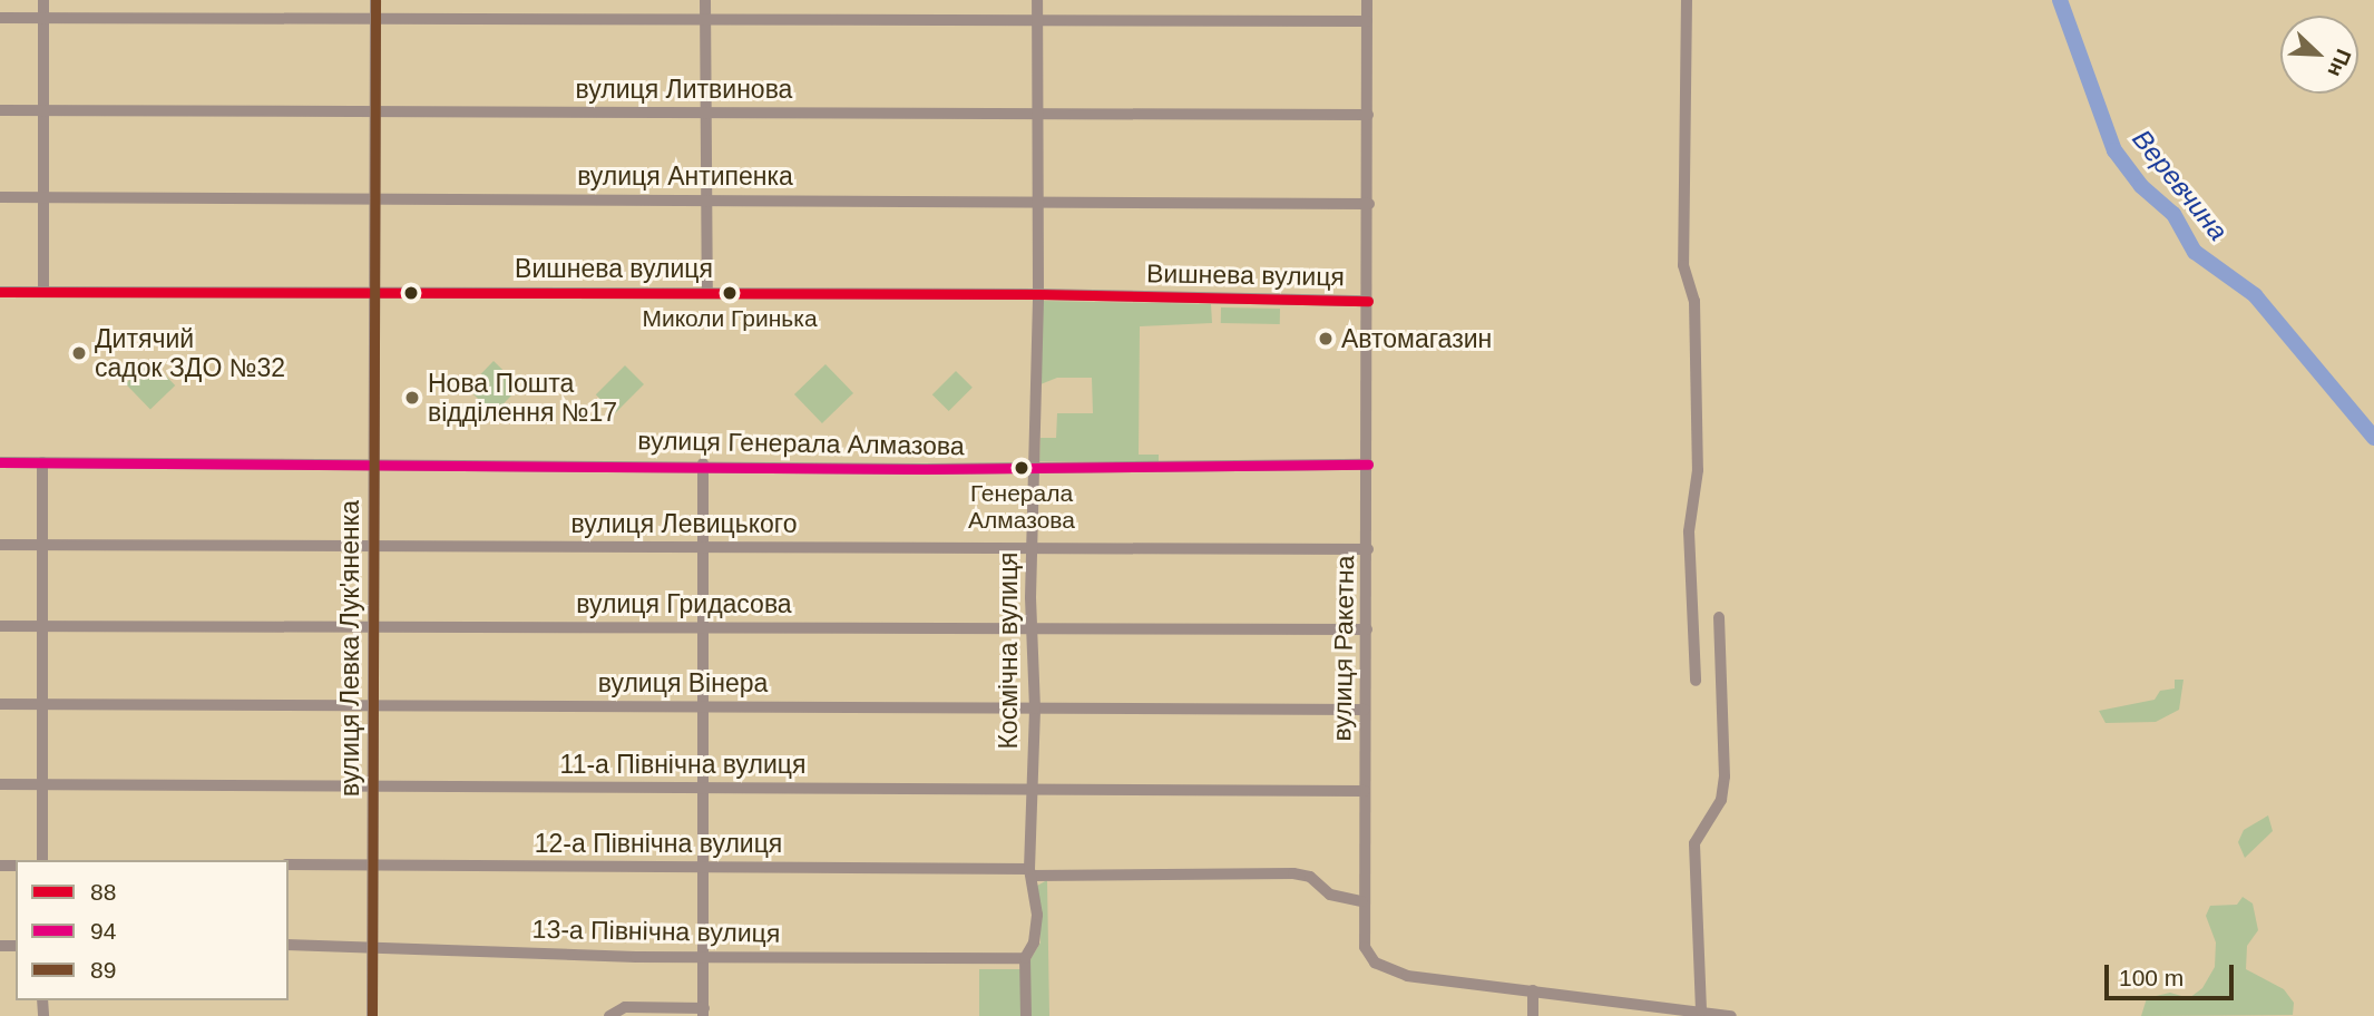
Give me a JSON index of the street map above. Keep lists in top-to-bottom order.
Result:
{
  "streets": {
    "street": [
      "вулиця Литвинова",
      "вулиця Антипенка",
      "Вишнева вулиця",
      "вулиця Генерала Алмазова",
      "вулиця Левицького",
      "вулиця Гридасова",
      "вулиця Левка Лук'яненка",
      "вулиця Ракетна",
      "Космічна вулиця",
      "вулиця Вінера",
      "11-а Північна вулиця",
      "12-а Північна вулиця",
      "13-а Північна вулиця"
    ]
  },
  "crossings": [
    ["вулиця Литвинова", "вулиця Левка Лук'яненка"],
    ["вулиця Литвинова", "вулиця Ракетна"],
    ["вулиця Литвинова", "Космічна вулиця"],
    ["вулиця Антипенка", "вулиця Левка Лук'яненка"],
    ["вулиця Антипенка", "вулиця Ракетна"],
    ["вулиця Антипенка", "Космічна вулиця"],
    ["Вишнева вулиця", "вулиця Левка Лук'яненка"],
    ["Вишнева вулиця", "вулиця Ракетна"],
    ["Вишнева вулиця", "Космічна вулиця"],
    ["вулиця Генерала Алмазова", "вулиця Левка Лук'яненка"],
    ["вулиця Генерала Алмазова", "вулиця Ракетна"],
    ["вулиця Генерала Алмазова", "Космічна вулиця"],
    ["вулиця Левицького", "вулиця Левка Лук'яненка"],
    ["вулиця Левицького", "вулиця Ракетна"],
    ["вулиця Левицького", "Космічна вулиця"],
    ["вулиця Гридасова", "вулиця Левка Лук'яненка"],
    ["вулиця Гридасова", "вулиця Ракетна"],
    ["вулиця Гридасова", "Космічна вулиця"],
    ["вулиця Левка Лук'яненка", "вулиця Вінера"],
    ["вулиця Левка Лук'яненка", "11-а Північна вулиця"],
    ["вулиця Левка Лук'яненка", "12-а Північна вулиця"],
    ["вулиця Левка Лук'яненка", "13-а Північна вулиця"],
    ["вулиця Ракетна", "вулиця Вінера"],
    ["вулиця Ракетна", "11-а Північна вулиця"],
    ["вулиця Ракетна", "12-а Північна вулиця"],
    ["Космічна вулиця", "вулиця Вінера"],
    ["Космічна вулиця", "11-а Північна вулиця"],
    ["Космічна вулиця", "12-а Північна вулиця"],
    ["Космічна вулиця", "13-а Північна вулиця"]
  ],
  "water": ["Веревчина"],
  "places": [
    "Миколи Гринька",
    "Автомагазин",
    "Дитячий садок ЗДО №32",
    "Нова Пошта відділення №17",
    "Генерала Алмазова"
  ],
  "lines": ["transit line 89", "transit line 88", "transit line 94"],
  "legend": ["88", "94", "89"],
  "scale_bar": "100 m",
  "north": "bottom right"
}
